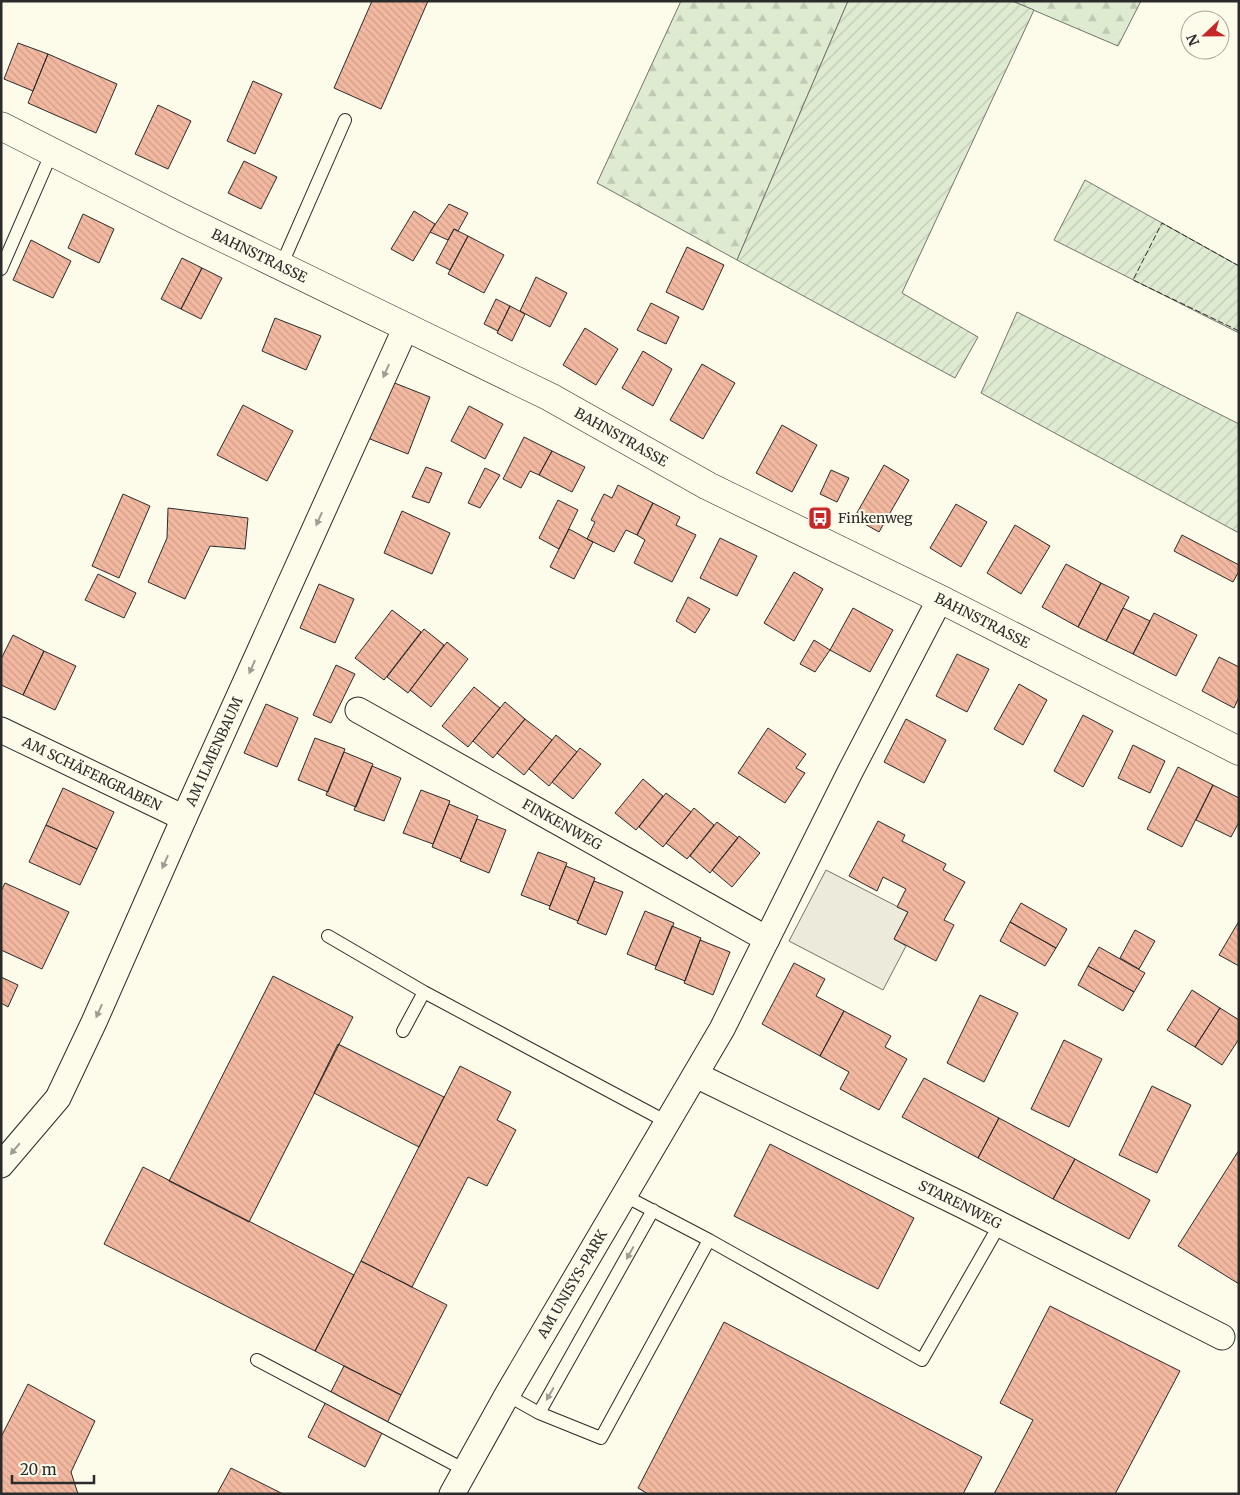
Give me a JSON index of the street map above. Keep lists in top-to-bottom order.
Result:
{
  "streets": {
    "street": [
      "BAHNSTRASSE",
      "AM ILMENBAUM",
      "AM SCHÄFERGRABEN",
      "FINKENWEG",
      "STARENWEG",
      "AM UNISYS-PARK"
    ]
  },
  "crossings": [
    ["BAHNSTRASSE", "AM ILMENBAUM"],
    ["AM ILMENBAUM", "AM SCHÄFERGRABEN"],
    ["STARENWEG", "AM UNISYS-PARK"]
  ],
  "one_way": ["AM ILMENBAUM"],
  "places": {
    "bus stop": ["Finkenweg"]
  },
  "scale_bar": "20 m",
  "north": "left"
}
